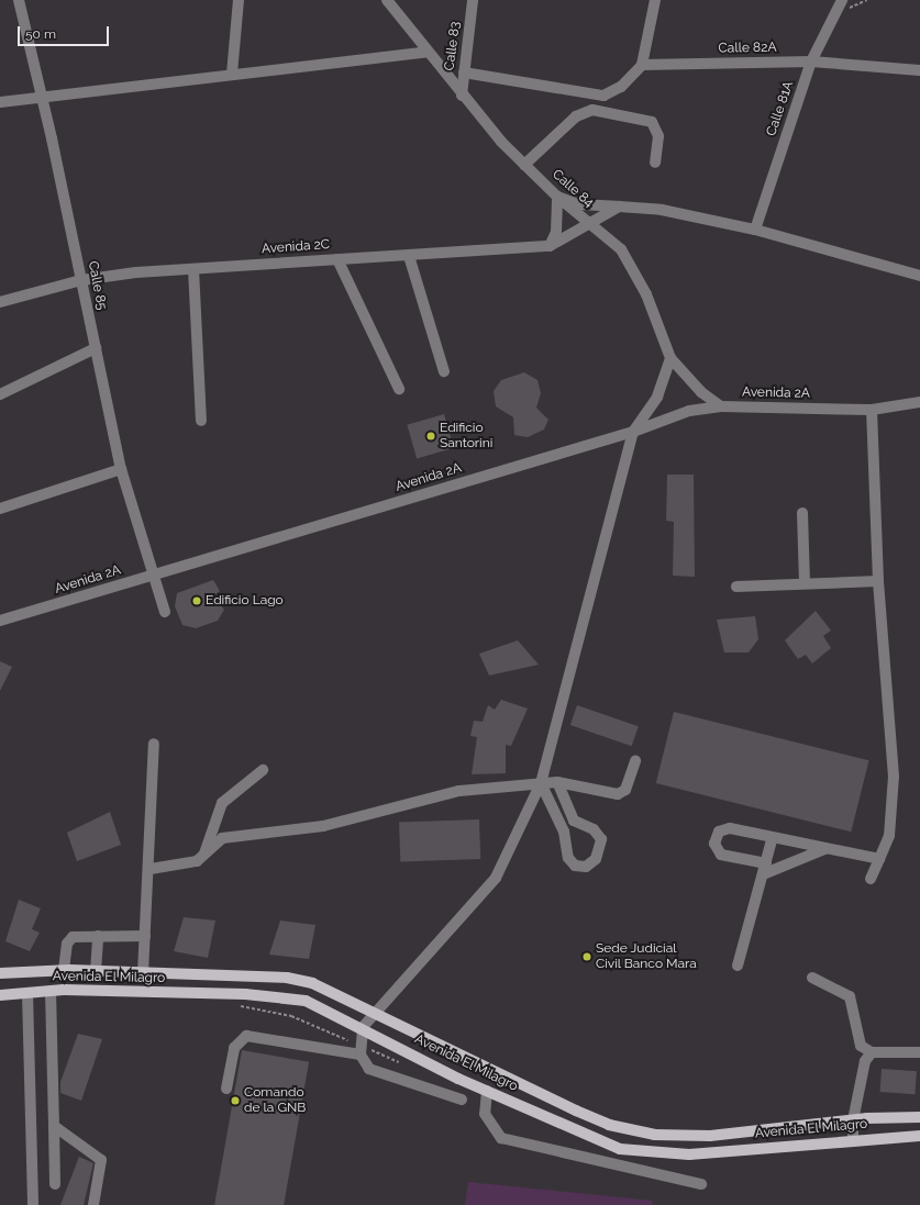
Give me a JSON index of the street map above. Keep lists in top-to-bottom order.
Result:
{
  "streets": {
    "main road": ["Avenida El Milagro"],
    "street": [
      "Calle 83",
      "Calle 82A",
      "Calle 81A",
      "Calle 84",
      "Avenida 2C",
      "Calle 85",
      "Avenida 2A"
    ]
  },
  "crossings": [
    ["Calle 83", "Calle 84"],
    ["Calle 82A", "Calle 81A"],
    ["Calle 84", "Avenida 2C"],
    ["Calle 84", "Avenida 2A"],
    ["Avenida 2C", "Calle 85"],
    ["Calle 85", "Avenida 2A"]
  ],
  "places": [
    "Edificio Santorini",
    "Edificio Lago",
    "Sede Judicial Civil Banco Mara",
    "Comando de la GNB"
  ],
  "scale_bar": "50 m"
}
